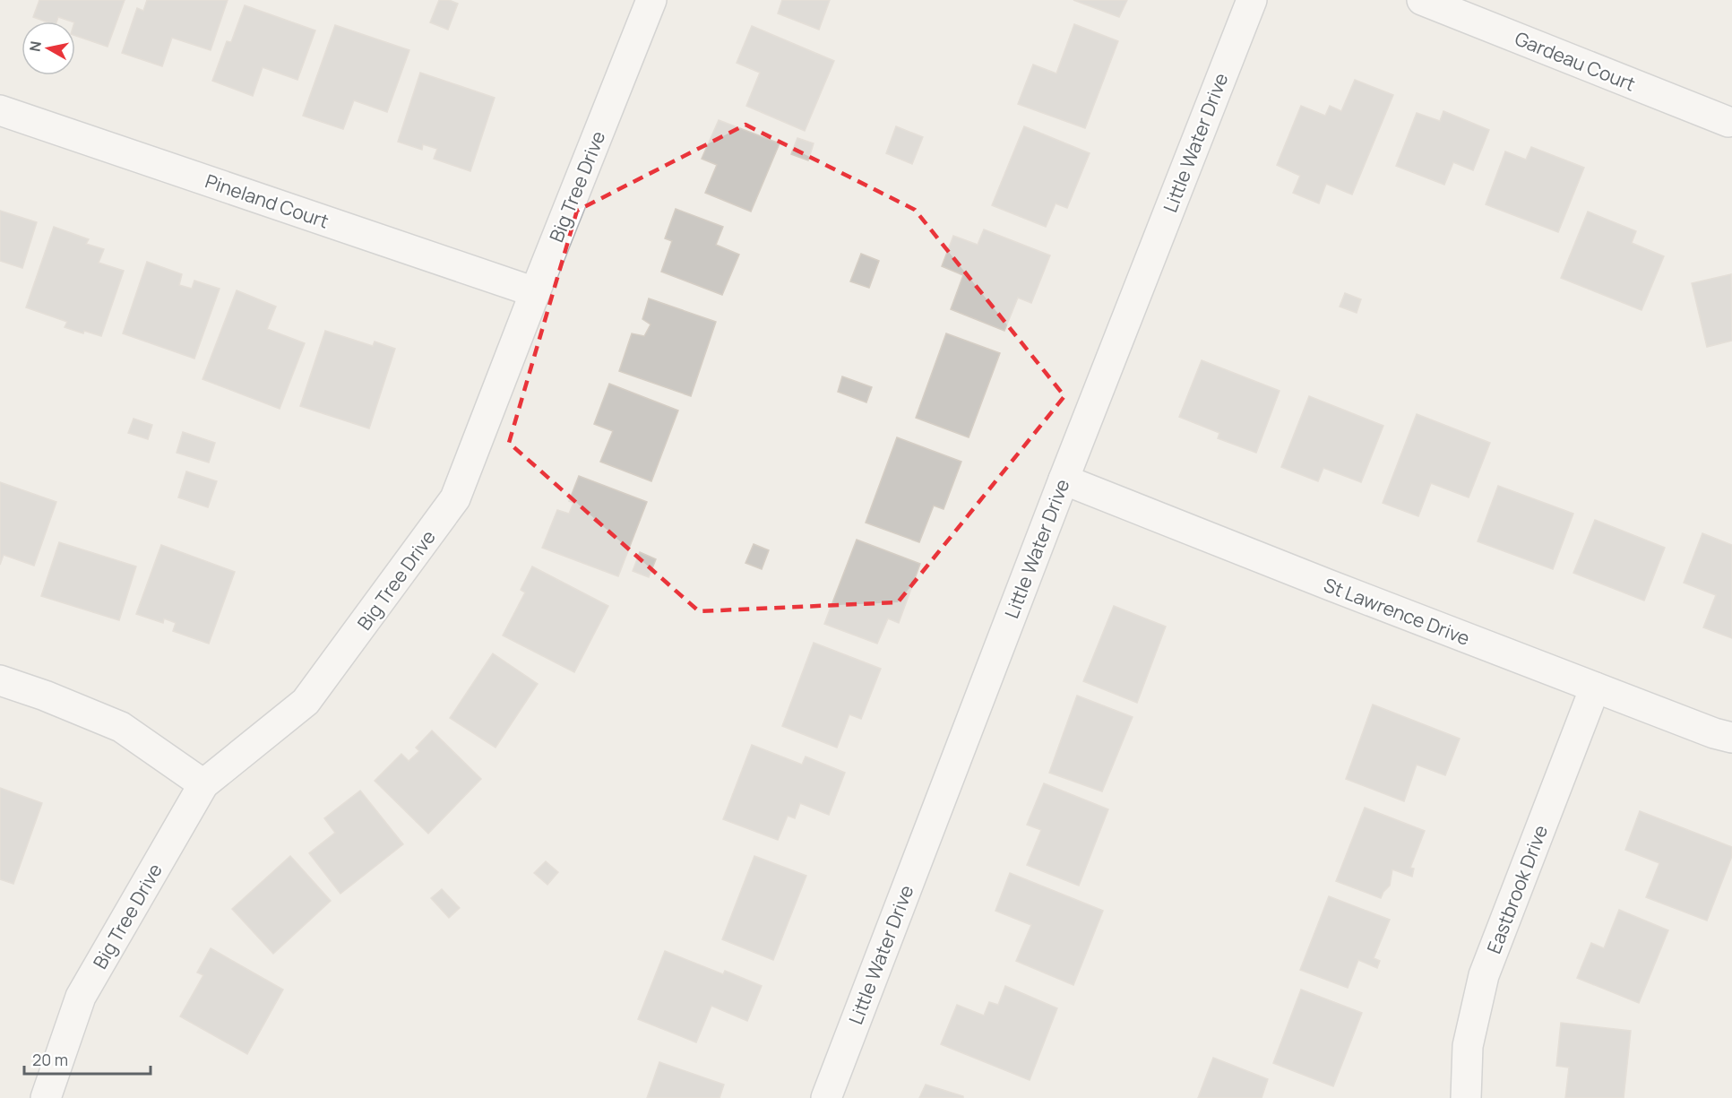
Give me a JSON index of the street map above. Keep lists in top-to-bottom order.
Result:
{
  "streets": {
    "street": [
      "Gardeau Court",
      "Little Water Drive",
      "Big Tree Drive",
      "Pineland Court",
      "St Lawrence Drive",
      "Eastbrook Drive"
    ]
  },
  "crossings": [
    ["Little Water Drive", "St Lawrence Drive"],
    ["Big Tree Drive", "Pineland Court"],
    ["St Lawrence Drive", "Eastbrook Drive"]
  ],
  "scale_bar": "20 m",
  "north": "left"
}
